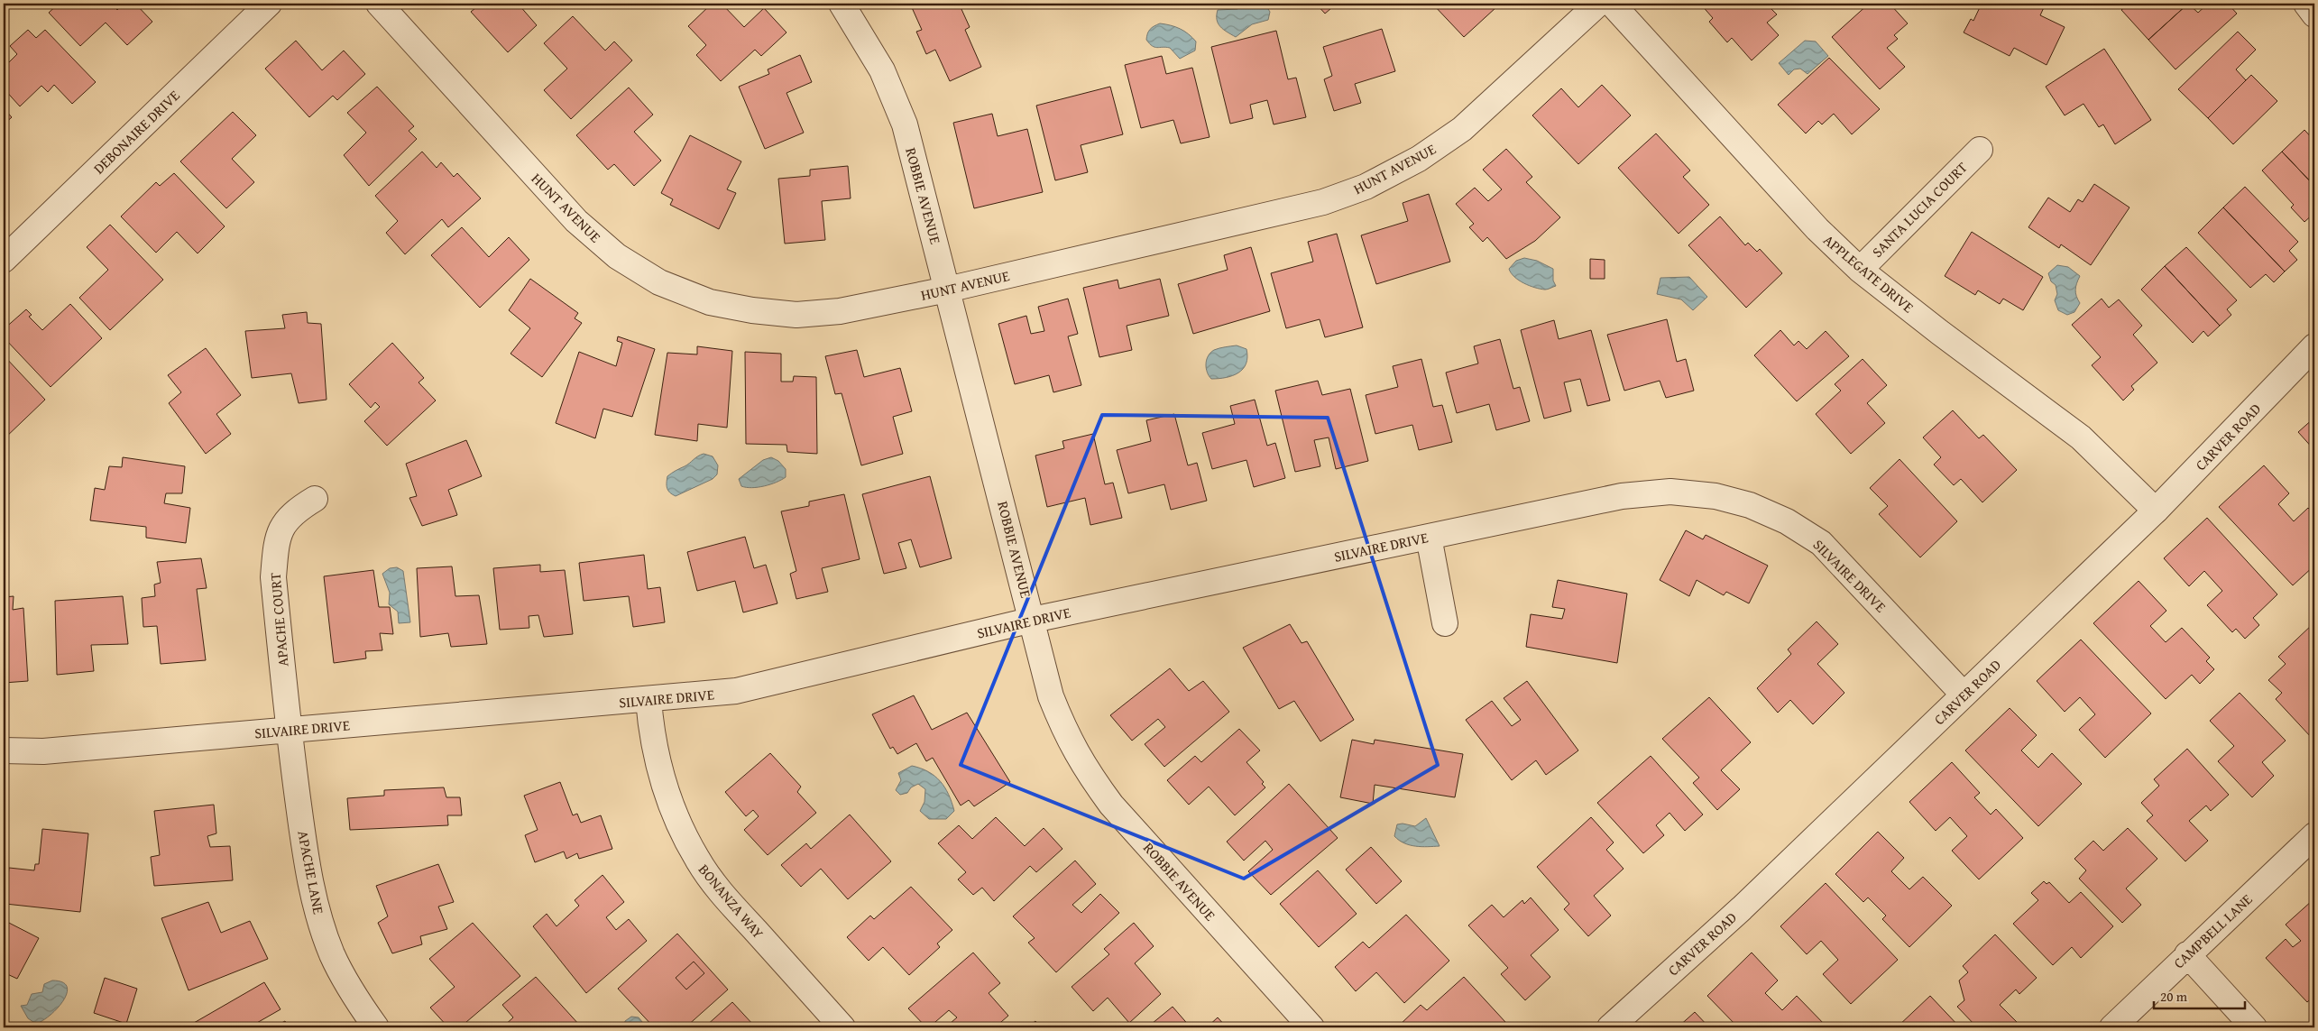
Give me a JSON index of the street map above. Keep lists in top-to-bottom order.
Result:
{
  "streets": {
    "street": [
      "DEBONAIRE DRIVE",
      "HUNT AVENUE",
      "ROBBIE AVENUE",
      "SANTA LUCIA COURT",
      "APPLEGATE DRIVE",
      "CARVER ROAD",
      "SILVAIRE DRIVE",
      "APACHE COURT",
      "APACHE LANE",
      "BONANZA WAY",
      "CAMPBELL LANE"
    ]
  },
  "crossings": [
    ["HUNT AVENUE", "ROBBIE AVENUE"],
    ["ROBBIE AVENUE", "SILVAIRE DRIVE"],
    ["SANTA LUCIA COURT", "APPLEGATE DRIVE"],
    ["APPLEGATE DRIVE", "CARVER ROAD"],
    ["CARVER ROAD", "SILVAIRE DRIVE"],
    ["SILVAIRE DRIVE", "APACHE COURT"],
    ["SILVAIRE DRIVE", "APACHE LANE"],
    ["SILVAIRE DRIVE", "BONANZA WAY"],
    ["APACHE COURT", "APACHE LANE"]
  ],
  "scale_bar": "20 m"
}
